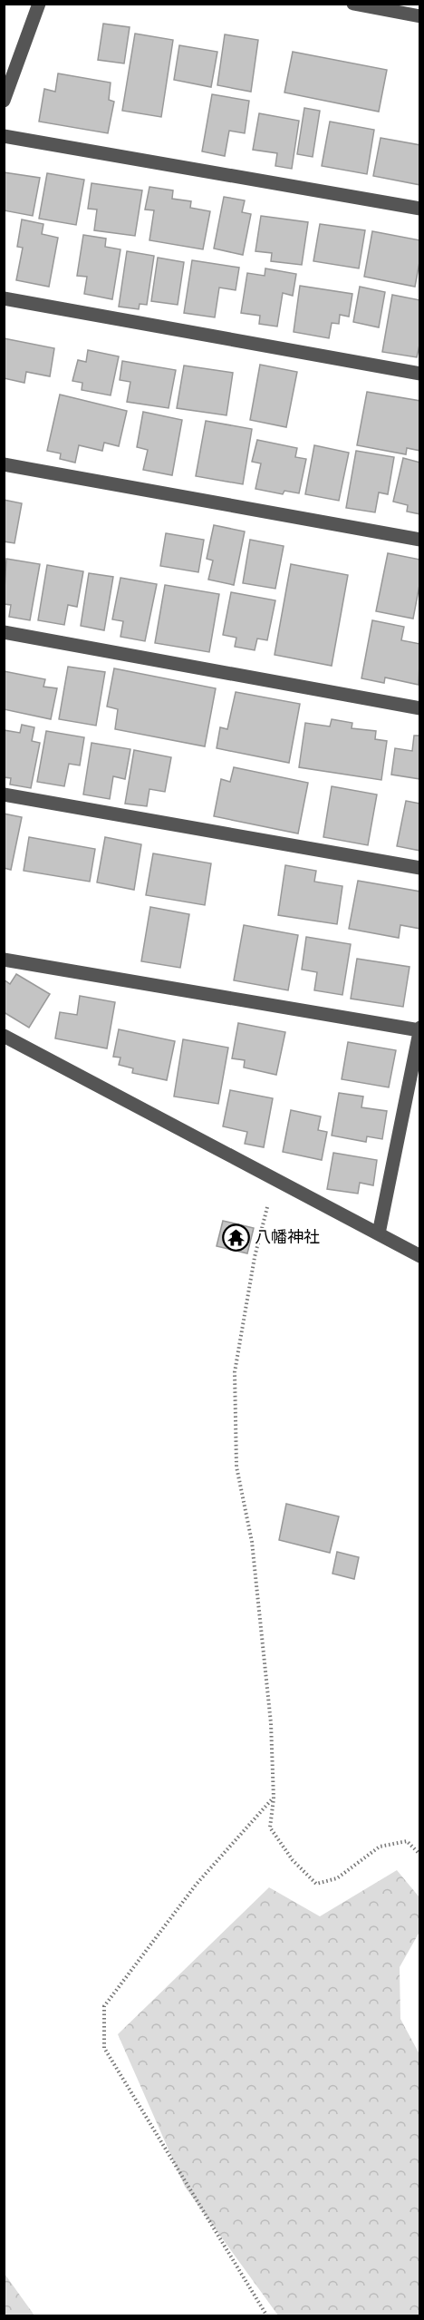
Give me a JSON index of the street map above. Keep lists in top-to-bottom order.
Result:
{
  "places": {
    "temple": ["八幡神社"]
  }
}
